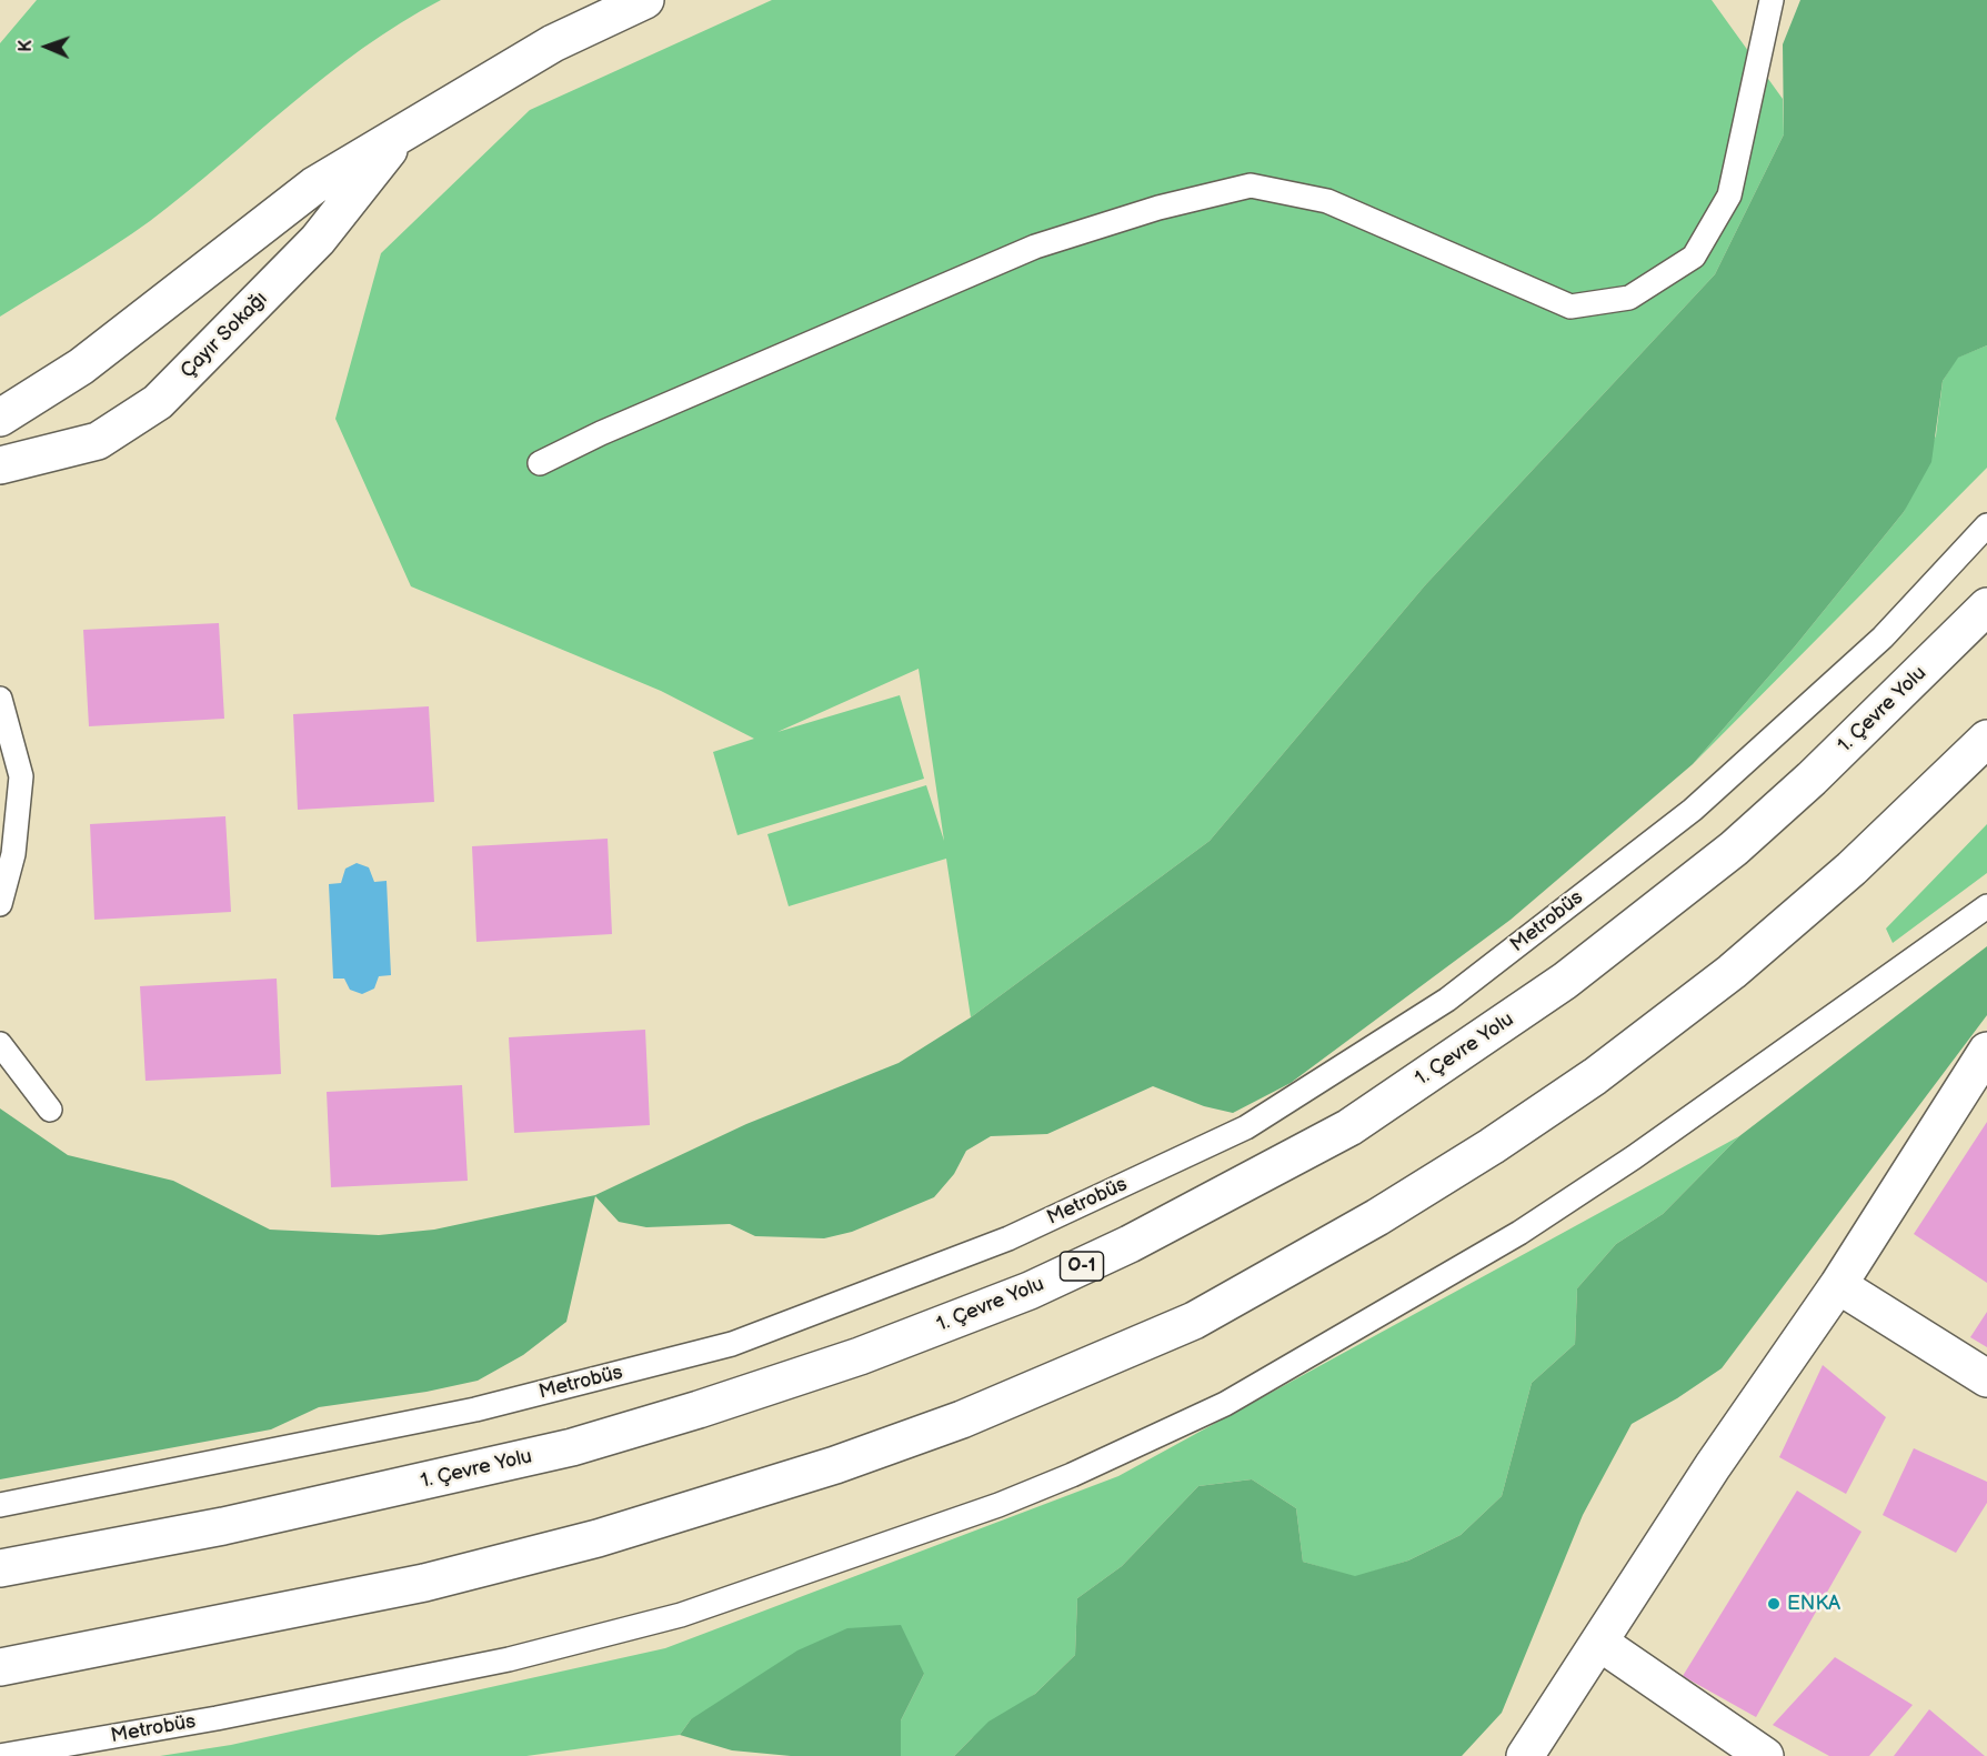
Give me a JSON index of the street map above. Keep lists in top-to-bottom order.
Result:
{
  "streets": {
    "main road": ["Çayır Sokağı", "1. Çevre Yolu", "O-1"],
    "lane": ["Metrobüs"]
  },
  "places": ["ENKA"],
  "north": "left"
}
